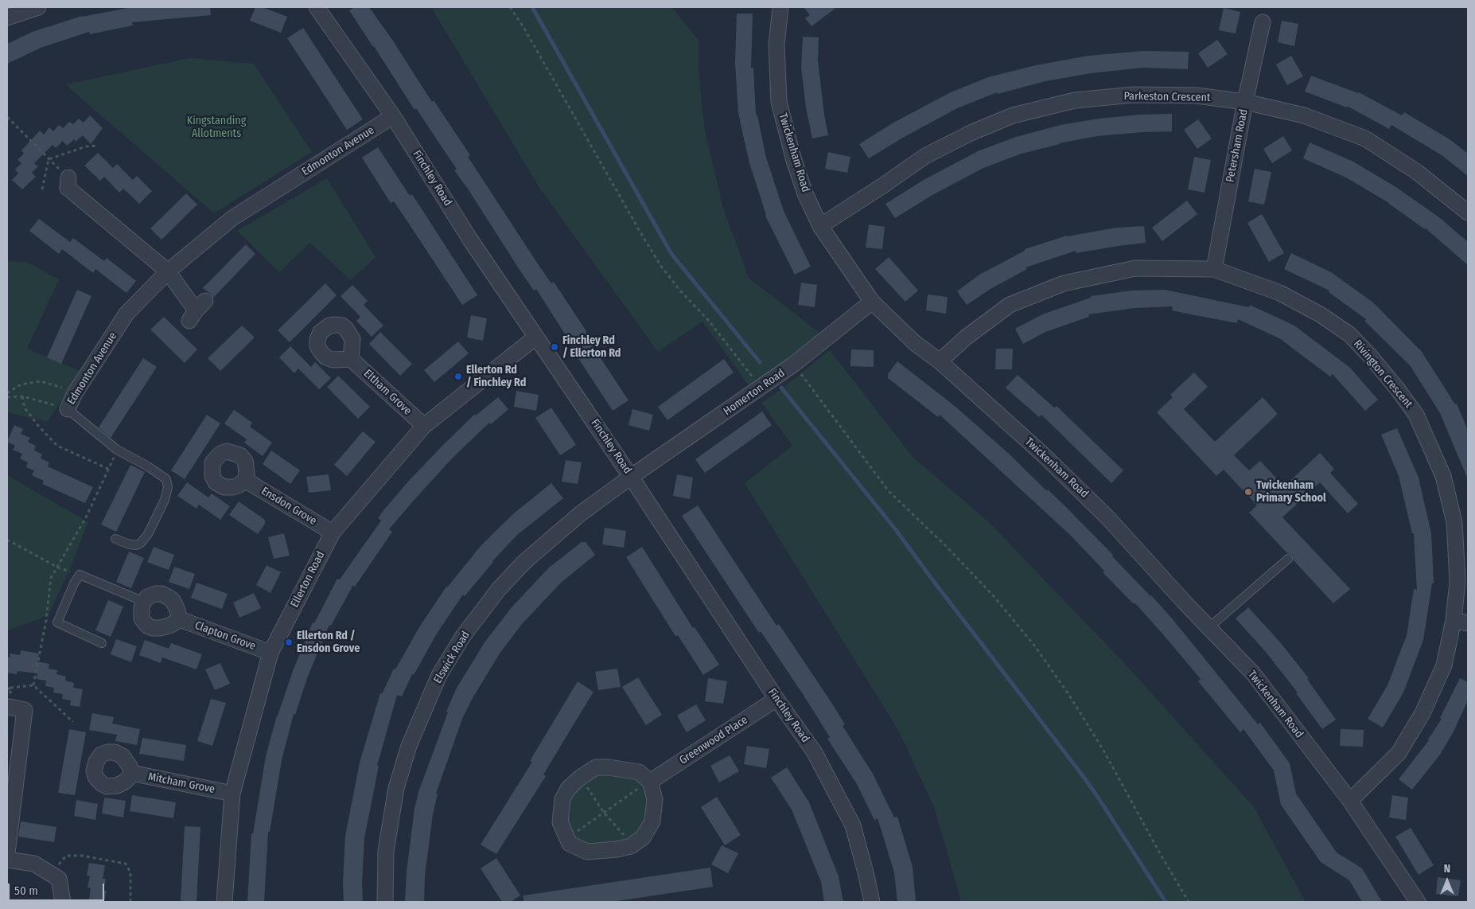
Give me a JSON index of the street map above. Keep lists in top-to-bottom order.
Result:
{
  "streets": {
    "street": [
      "Parkeston Crescent",
      "Petersham Road",
      "Edmonton Avenue",
      "Twickenham Road",
      "Finchley Road",
      "Rivington Crescent",
      "Eltham Grove",
      "Homerton Road",
      "Ensdon Grove",
      "Ellerton Road",
      "Clapton Grove",
      "Elswick Road",
      "Greenwood Place",
      "Mitcham Grove"
    ]
  },
  "crossings": [
    ["Parkeston Crescent", "Petersham Road"],
    ["Parkeston Crescent", "Twickenham Road"],
    ["Petersham Road", "Rivington Crescent"],
    ["Edmonton Avenue", "Finchley Road"],
    ["Twickenham Road", "Rivington Crescent"],
    ["Twickenham Road", "Homerton Road"],
    ["Finchley Road", "Homerton Road"],
    ["Finchley Road", "Ellerton Road"],
    ["Finchley Road", "Elswick Road"],
    ["Finchley Road", "Greenwood Place"],
    ["Eltham Grove", "Ellerton Road"],
    ["Homerton Road", "Elswick Road"],
    ["Ensdon Grove", "Ellerton Road"],
    ["Ellerton Road", "Clapton Grove"],
    ["Ellerton Road", "Mitcham Grove"]
  ],
  "parks": ["Kingstanding Allotments"],
  "places": [
    "Finchley Rd / Ellerton Rd",
    "Ellerton Rd / Finchley Rd",
    "Twickenham Primary School",
    "Ellerton Rd / Ensdon Grove"
  ],
  "scale_bar": "50 m",
  "north": "top"
}
